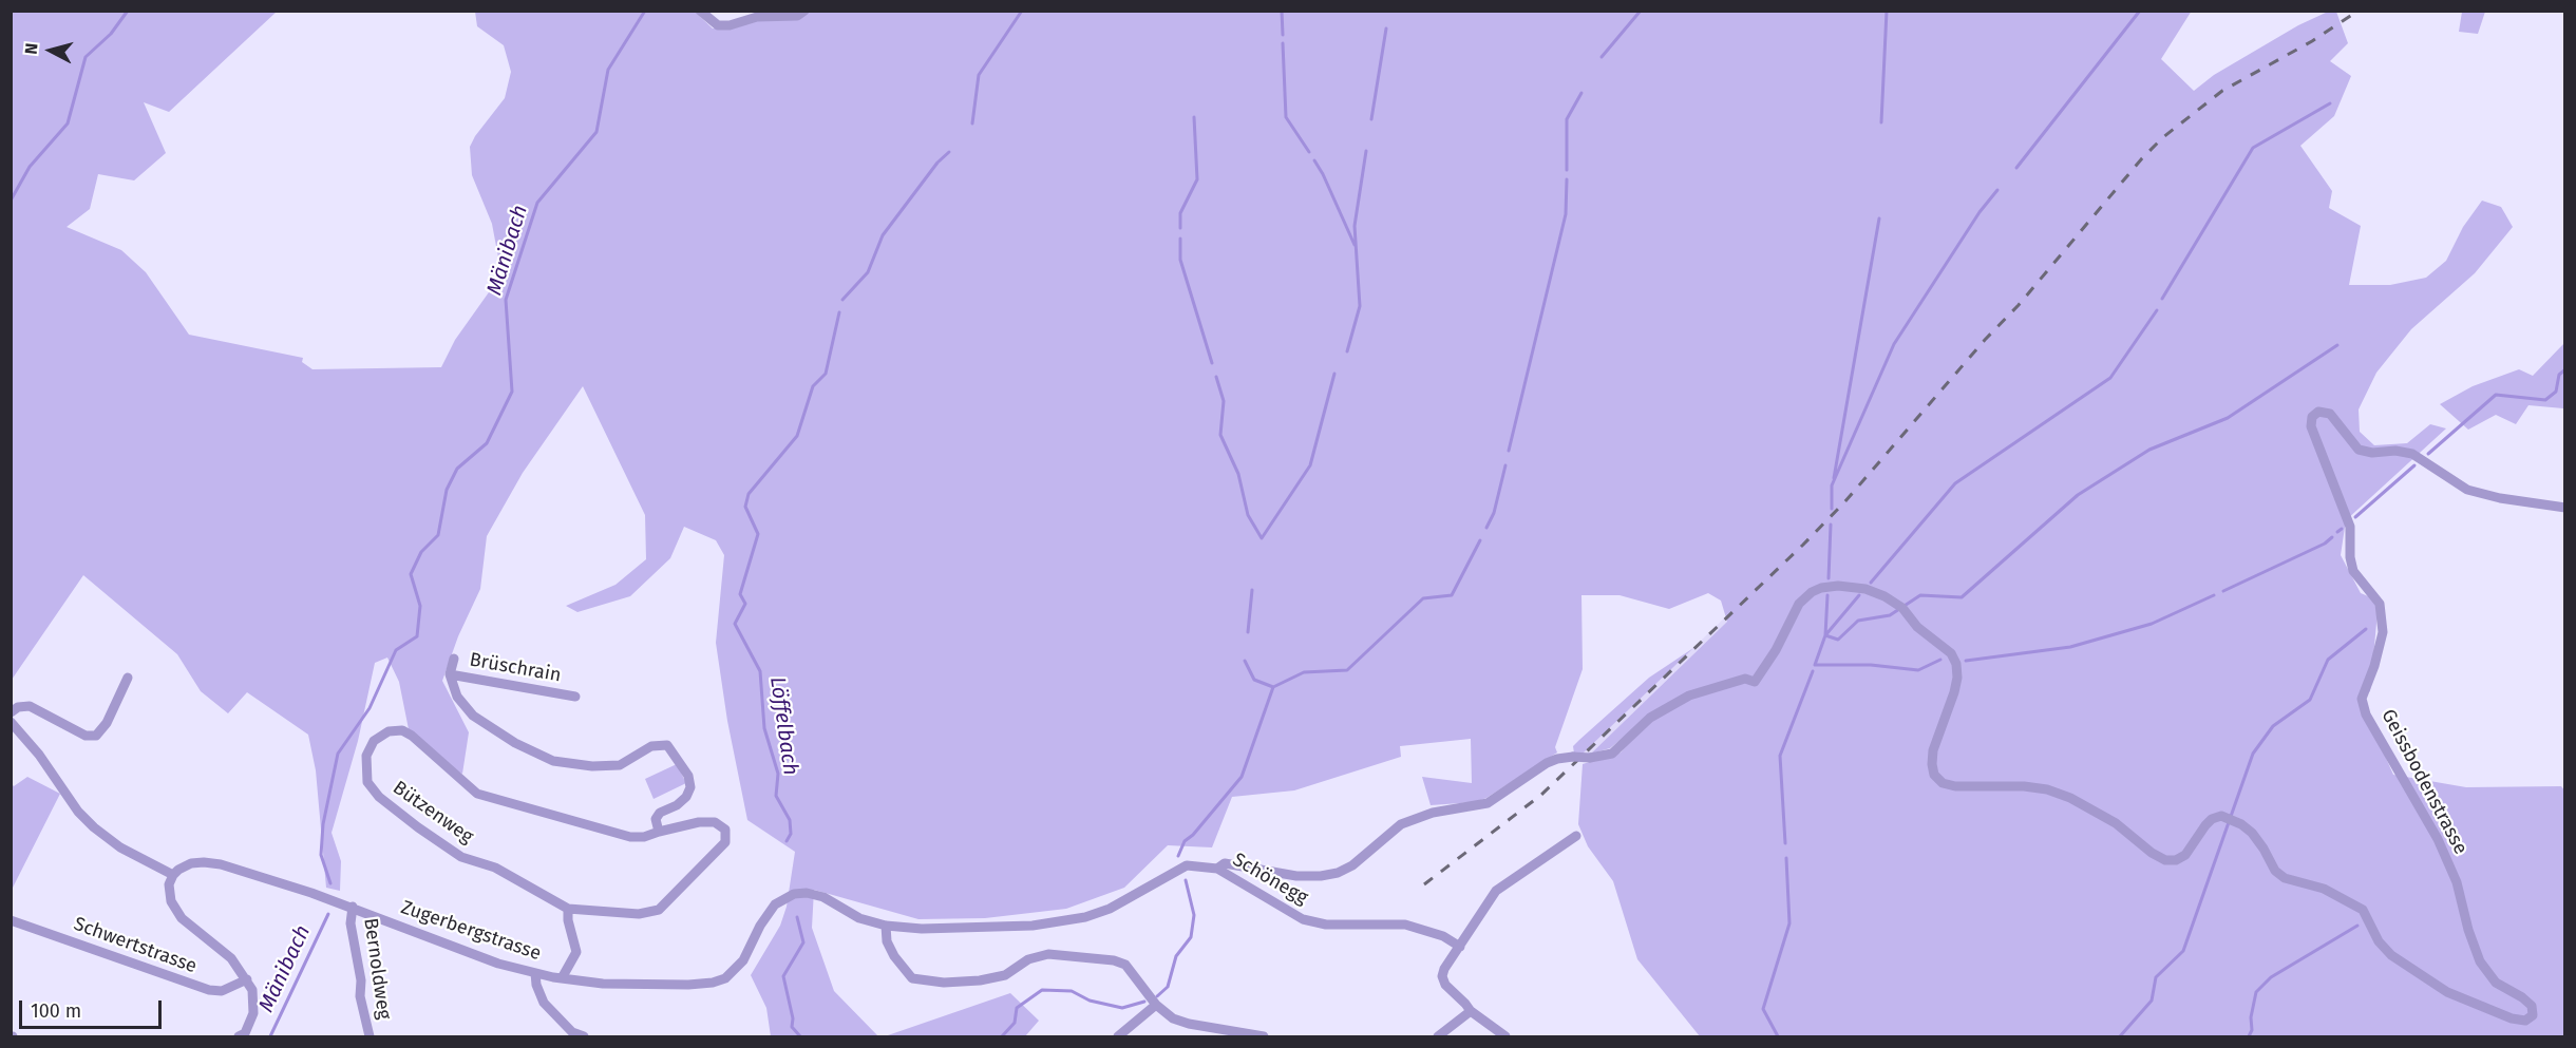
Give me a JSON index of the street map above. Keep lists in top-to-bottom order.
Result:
{
  "streets": {
    "street": [
      "Brüschrain",
      "Geissbodenstrasse",
      "Bützenweg",
      "Schönegg",
      "Zugerbergstrasse",
      "Schwertstrasse",
      "Bernoldweg"
    ]
  },
  "crossings": [
    ["Brüschrain", "Bützenweg"],
    ["Geissbodenstrasse", "Schönegg"],
    ["Schönegg", "Zugerbergstrasse"],
    ["Zugerbergstrasse", "Bernoldweg"]
  ],
  "water": ["Mänibach", "Löffelbach"],
  "scale_bar": "100 m",
  "north": "left"
}
